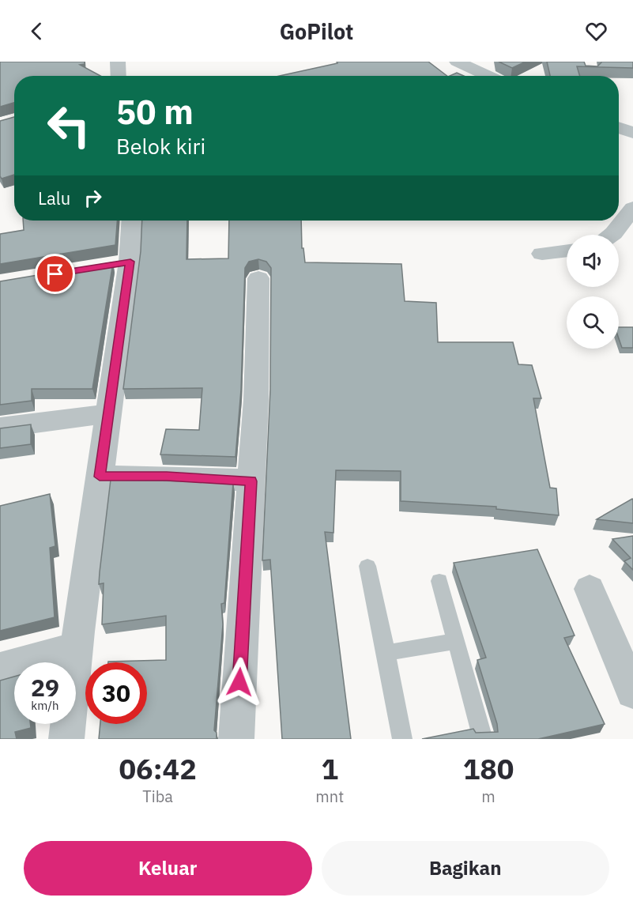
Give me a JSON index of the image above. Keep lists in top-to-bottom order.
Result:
{
  "page": {
    "header": "GoPilot",
    "turn": ["50 m", "Belok kiri"],
    "then": "Lalu",
    "speed": "29 km/h",
    "limit": "30",
    "eta": [
      "06:42",
      "Tiba",
      "1",
      "mnt",
      "180",
      "m"
    ],
    "buttons": ["Keluar", "Bagikan"]
  }
}
